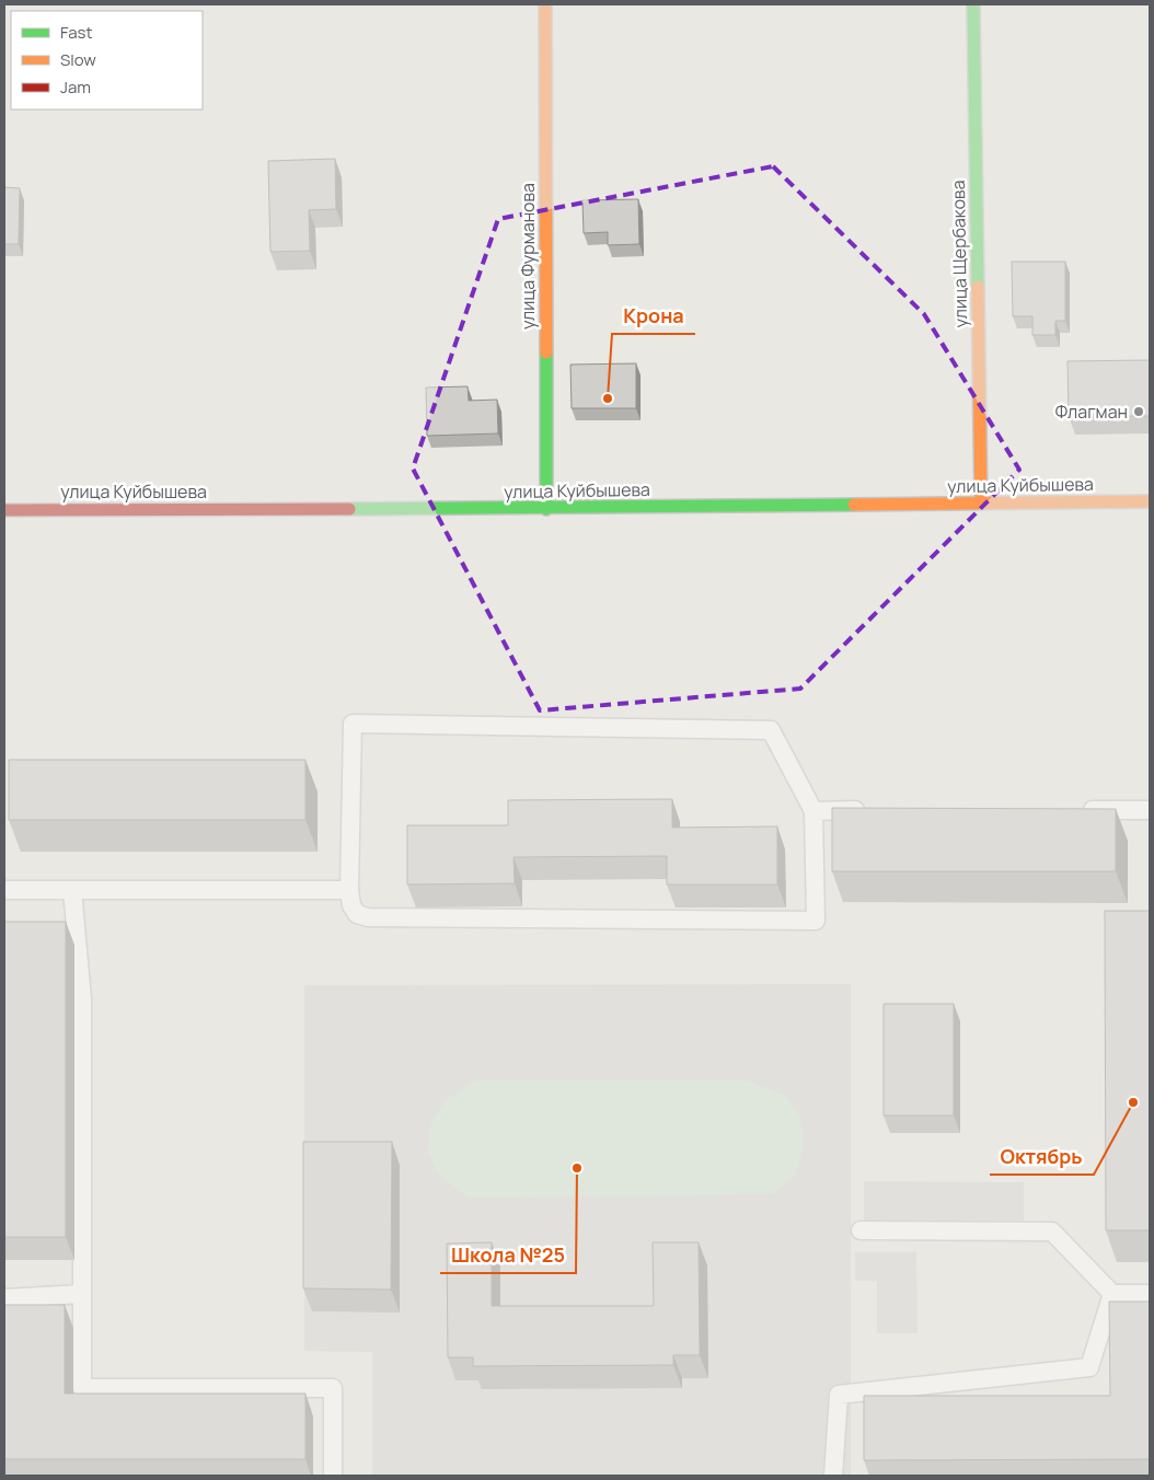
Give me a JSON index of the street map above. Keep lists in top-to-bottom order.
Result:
{
  "streets": {
    "main road": ["улица Щербакова", "улица Фурманова", "улица Куйбышева"]
  },
  "crossings": [
    ["улица Щербакова", "улица Куйбышева"],
    ["улица Фурманова", "улица Куйбышева"]
  ],
  "places": [
    "Крона",
    "Флагман",
    "Октябрь",
    "Школа №25"
  ],
  "legend": ["Fast", "Slow", "Jam"]
}
